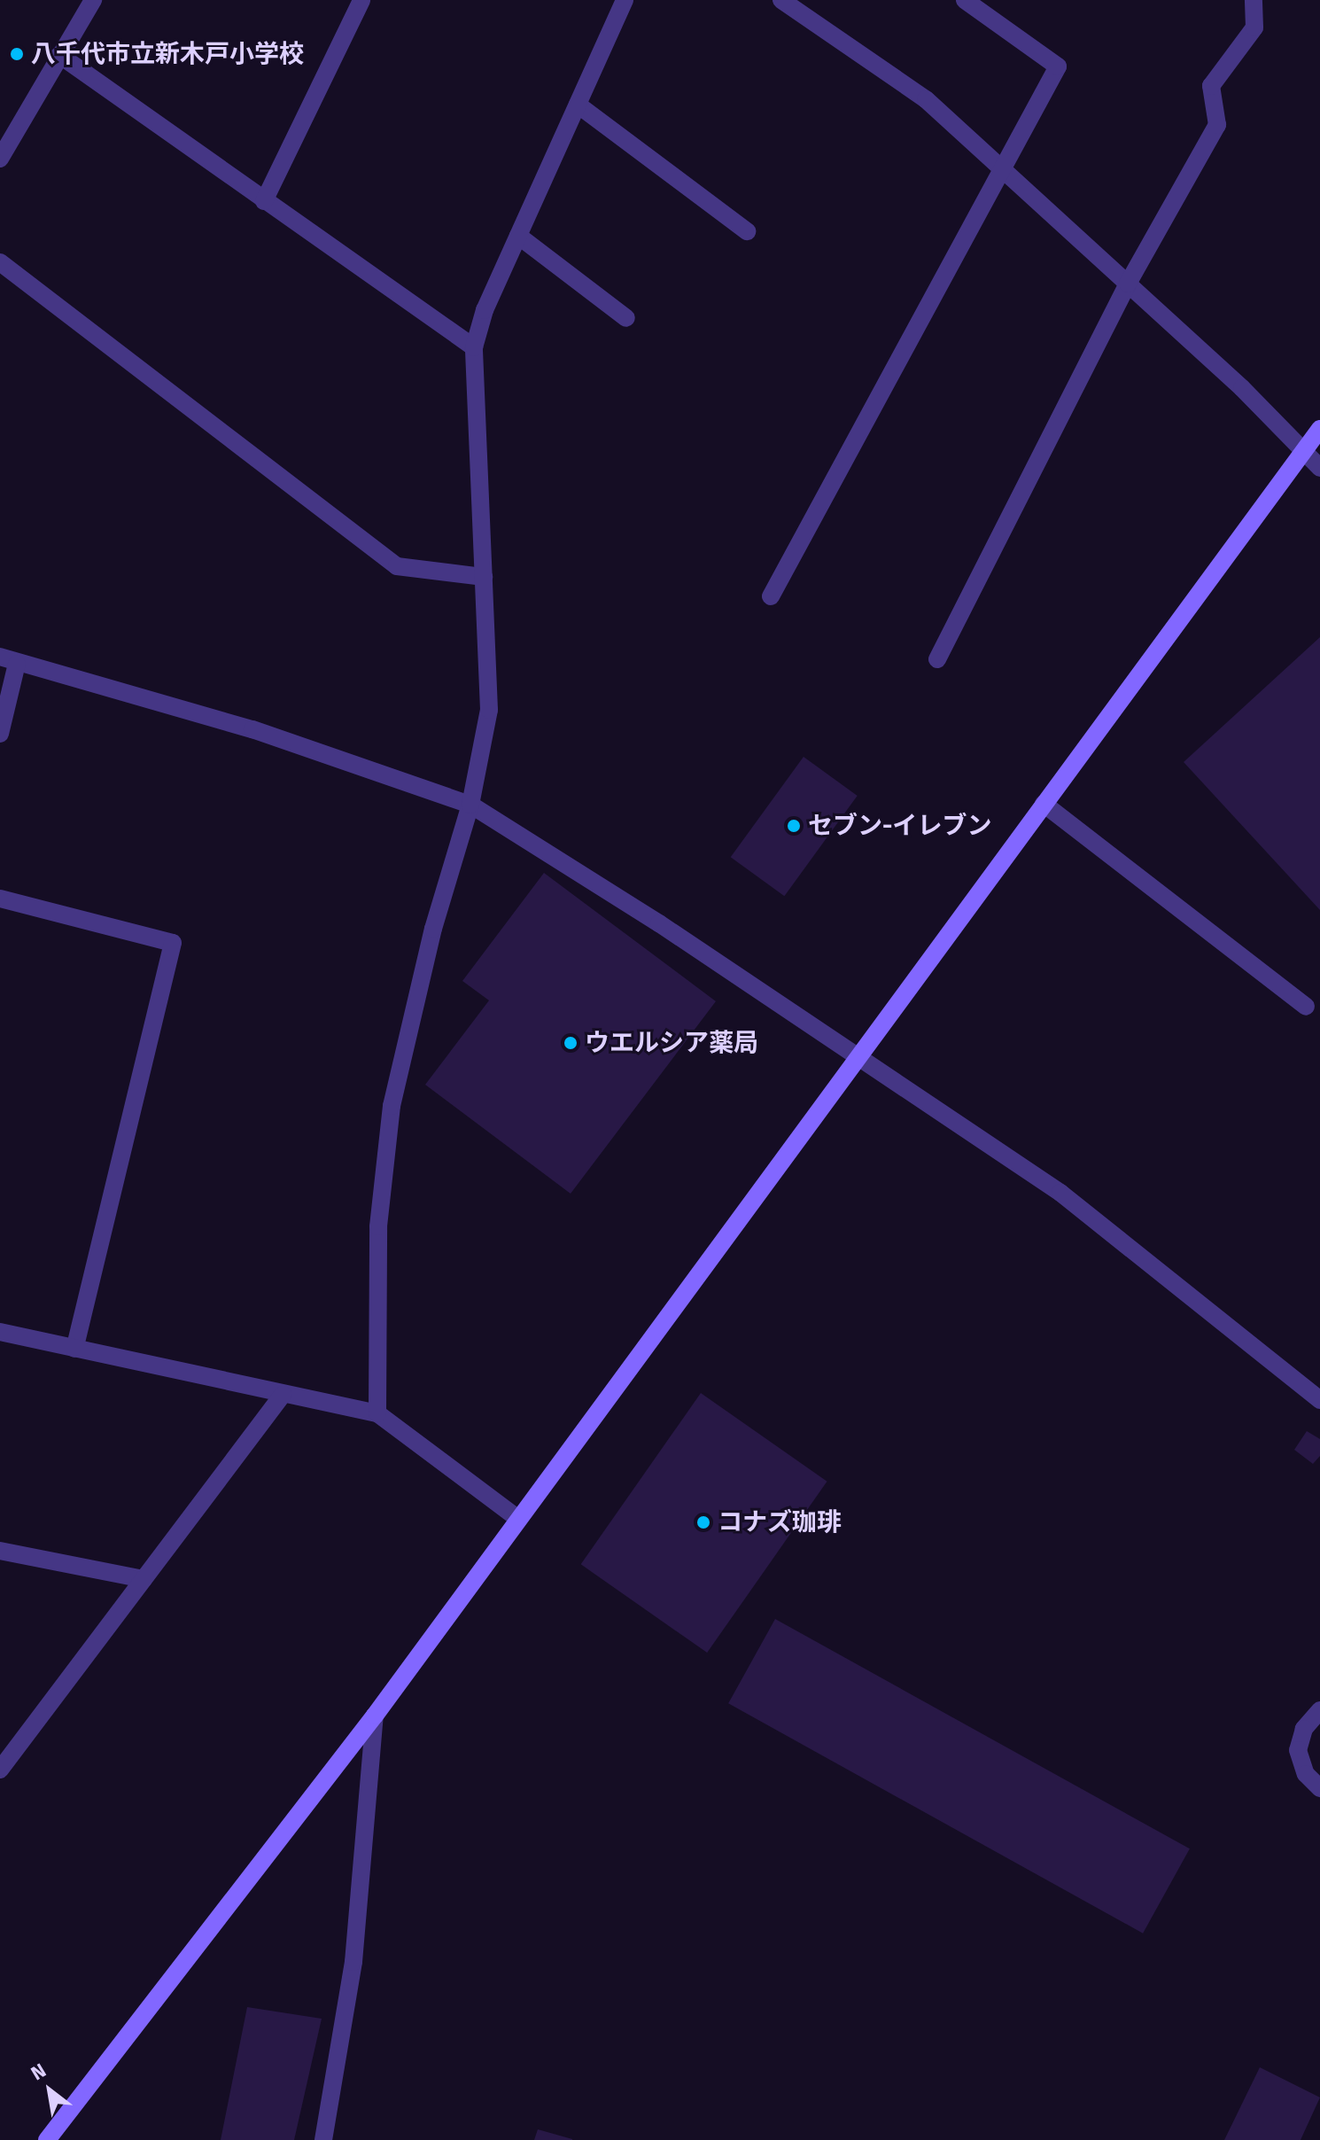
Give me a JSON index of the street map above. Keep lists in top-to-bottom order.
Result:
{
  "places": [
    "八千代市立新木戸小学校",
    "セブン-イレブン",
    "ウエルシア薬局",
    "コナズ珈琲"
  ],
  "north": "top left"
}
